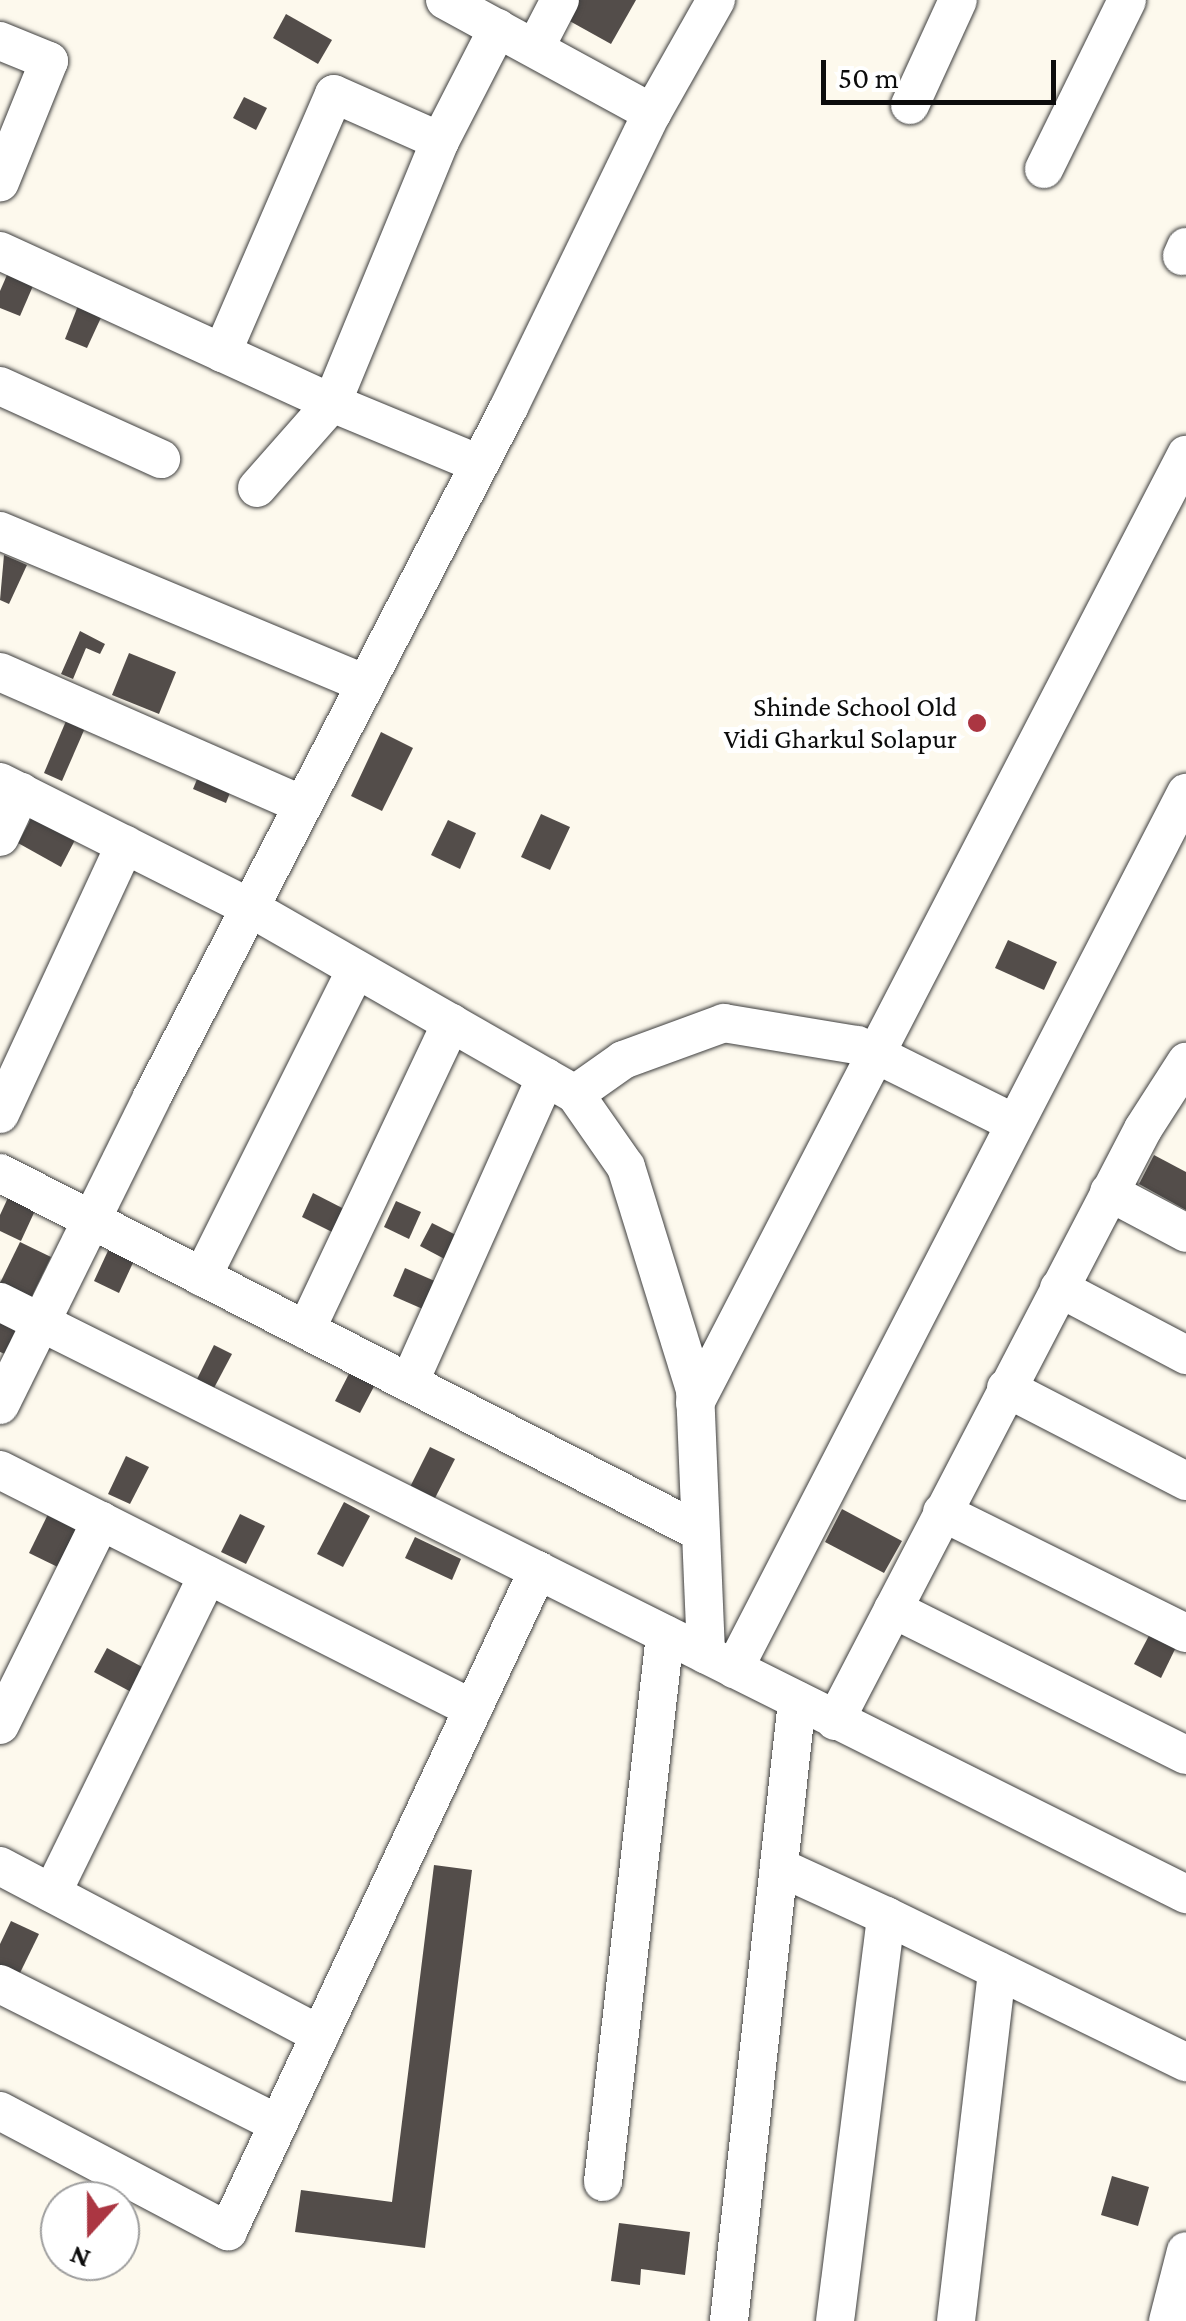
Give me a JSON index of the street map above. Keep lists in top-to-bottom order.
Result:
{
  "places": ["Shinde School Old Vidi Gharkul Solapur"],
  "scale_bar": "50 m",
  "north": "bottom"
}
